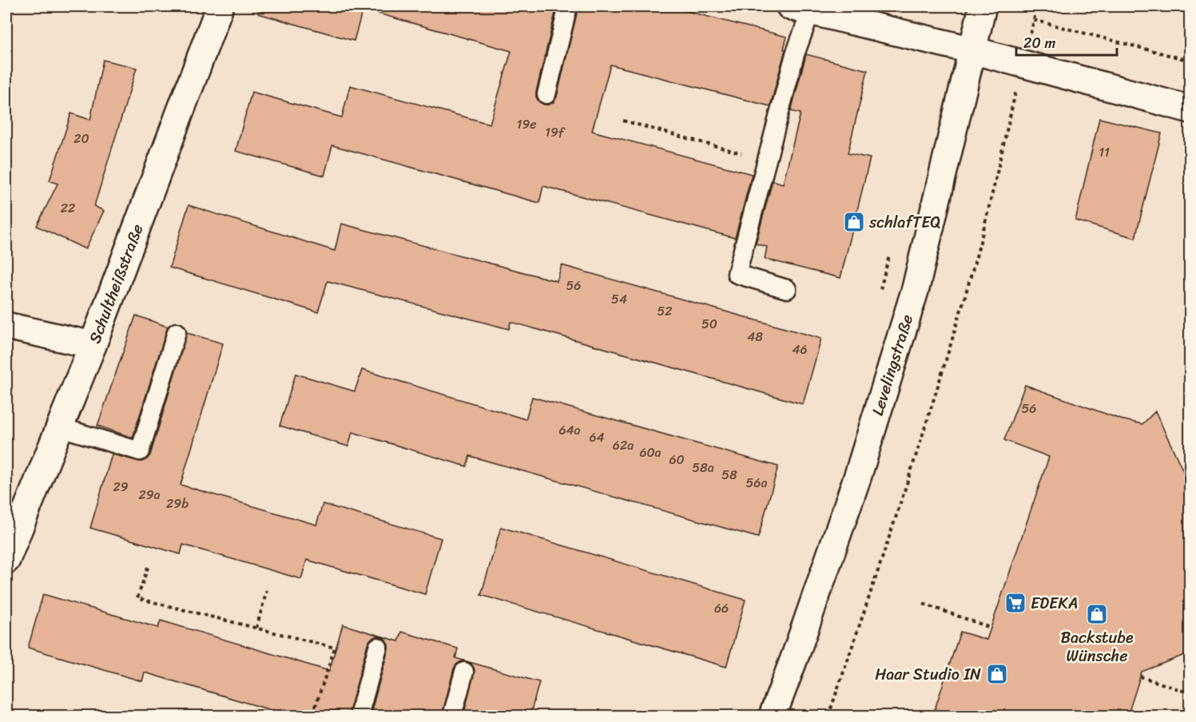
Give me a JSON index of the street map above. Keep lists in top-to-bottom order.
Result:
{
  "streets": {
    "street": ["Schultheißstraße", "Levelingstraße"]
  },
  "places": {
    "shop": ["schlafTEQ", "Backstube Wünsche", "Haar Studio IN"],
    "supermarket": ["EDEKA"]
  },
  "house_numbers": [
    "19e",
    "19f",
    "20",
    "11",
    "22",
    "56",
    "54",
    "52",
    "50",
    "48",
    "46",
    "56",
    "64a",
    "64",
    "62a",
    "60a",
    "60",
    "58a",
    "58",
    "56a",
    "29",
    "29a",
    "29b",
    "66"
  ],
  "scale_bar": "20 m"
}
